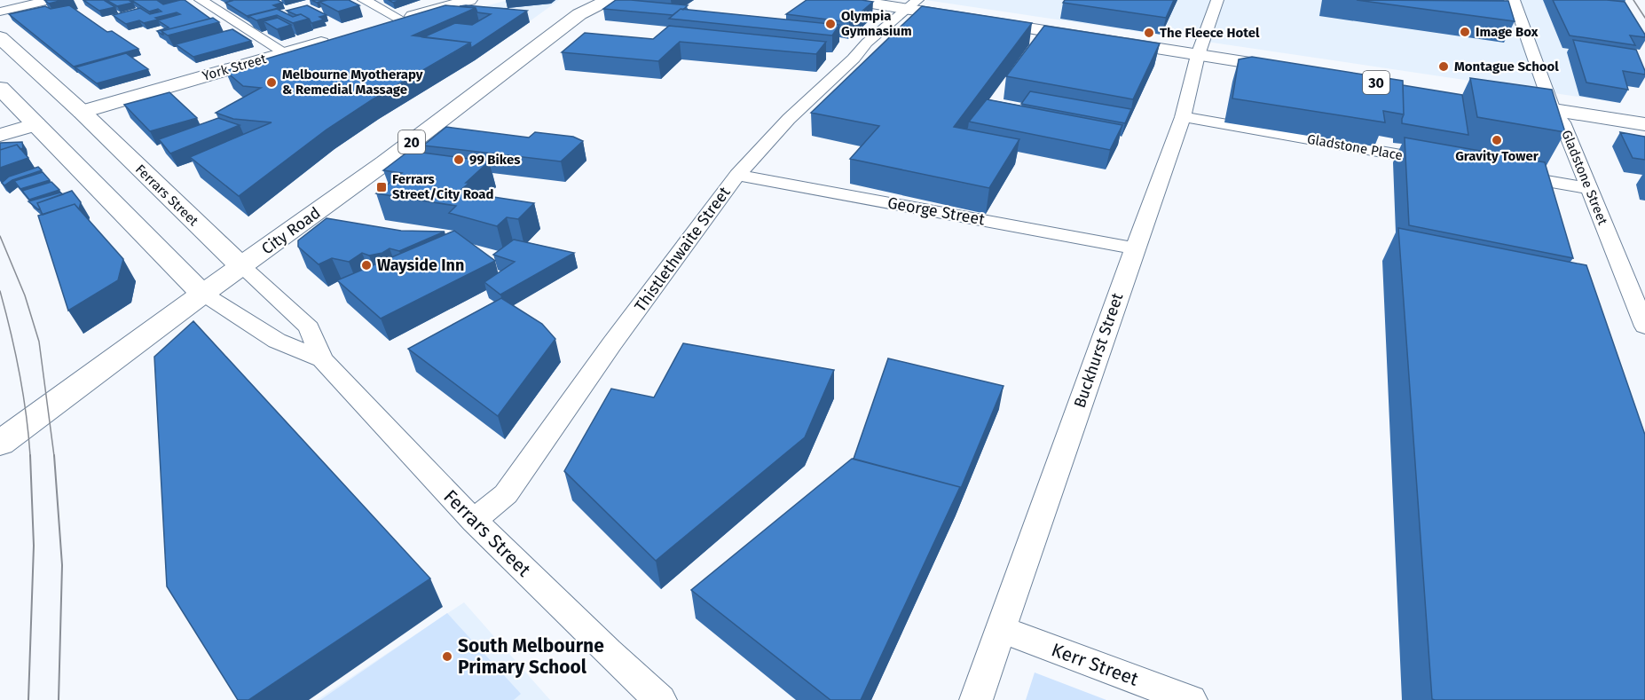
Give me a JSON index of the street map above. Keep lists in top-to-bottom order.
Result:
{
  "streets": {
    "main road": ["20", "Ferrars Street", "City Road"],
    "street": [
      "York Street",
      "Gladstone Place",
      "Gladstone Street",
      "George Street",
      "Thistlethwaite Street",
      "Buckhurst Street",
      "Kerr Street"
    ]
  },
  "crossings": [
    ["York Street", "Ferrars Street"],
    ["Gladstone Place", "Buckhurst Street"],
    ["Ferrars Street", "City Road"],
    ["Ferrars Street", "Thistlethwaite Street"],
    ["George Street", "Thistlethwaite Street"],
    ["George Street", "Buckhurst Street"],
    ["Buckhurst Street", "Kerr Street"]
  ],
  "places": {
    "other": [
      "Olympia Gymnasium",
      "Image Box",
      "The Fleece Hotel",
      "Montague School",
      "Melbourne Myotherapy & Remedial Massage",
      "Gravity Tower",
      "99 Bikes",
      "Wayside Inn",
      "South Melbourne Primary School"
    ],
    "transit": ["Ferrars Street/City Road"]
  }
}
